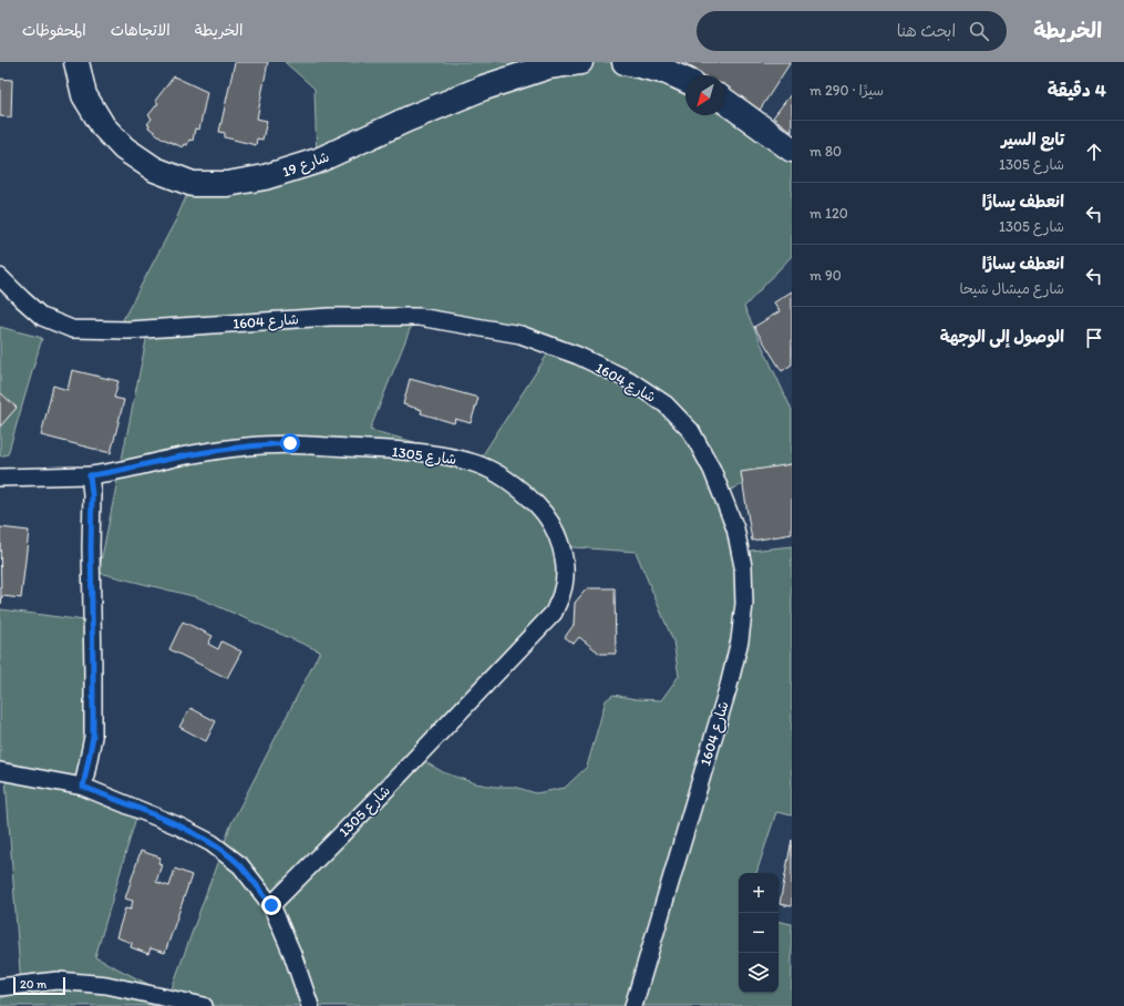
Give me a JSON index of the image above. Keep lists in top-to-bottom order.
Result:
{
  "streets": {
    "main road": ["شارع 19"],
    "street": ["شارع 1604", "شارع 1305"]
  },
  "scale_bar": "20 m",
  "north": "bottom left",
  "page": {
    "header": "الخريطة",
    "search": "ابحث هنا",
    "nav": ["الخريطة", "الاتجاهات", "المحفوظات"],
    "heading": ["4 دقيقة", "سيرًا · 290 m"],
    "list": [
      ["تابع السير", "شارع 1305", "80 m"],
      ["انعطف يسارًا", "شارع 1305", "120 m"],
      ["انعطف يسارًا", "شارع ميشال شيحا", "90 m"],
      "الوصول إلى الوجهة"
    ],
    "map_buttons": ["+", "−"],
    "scale": "20 m"
  }
}
